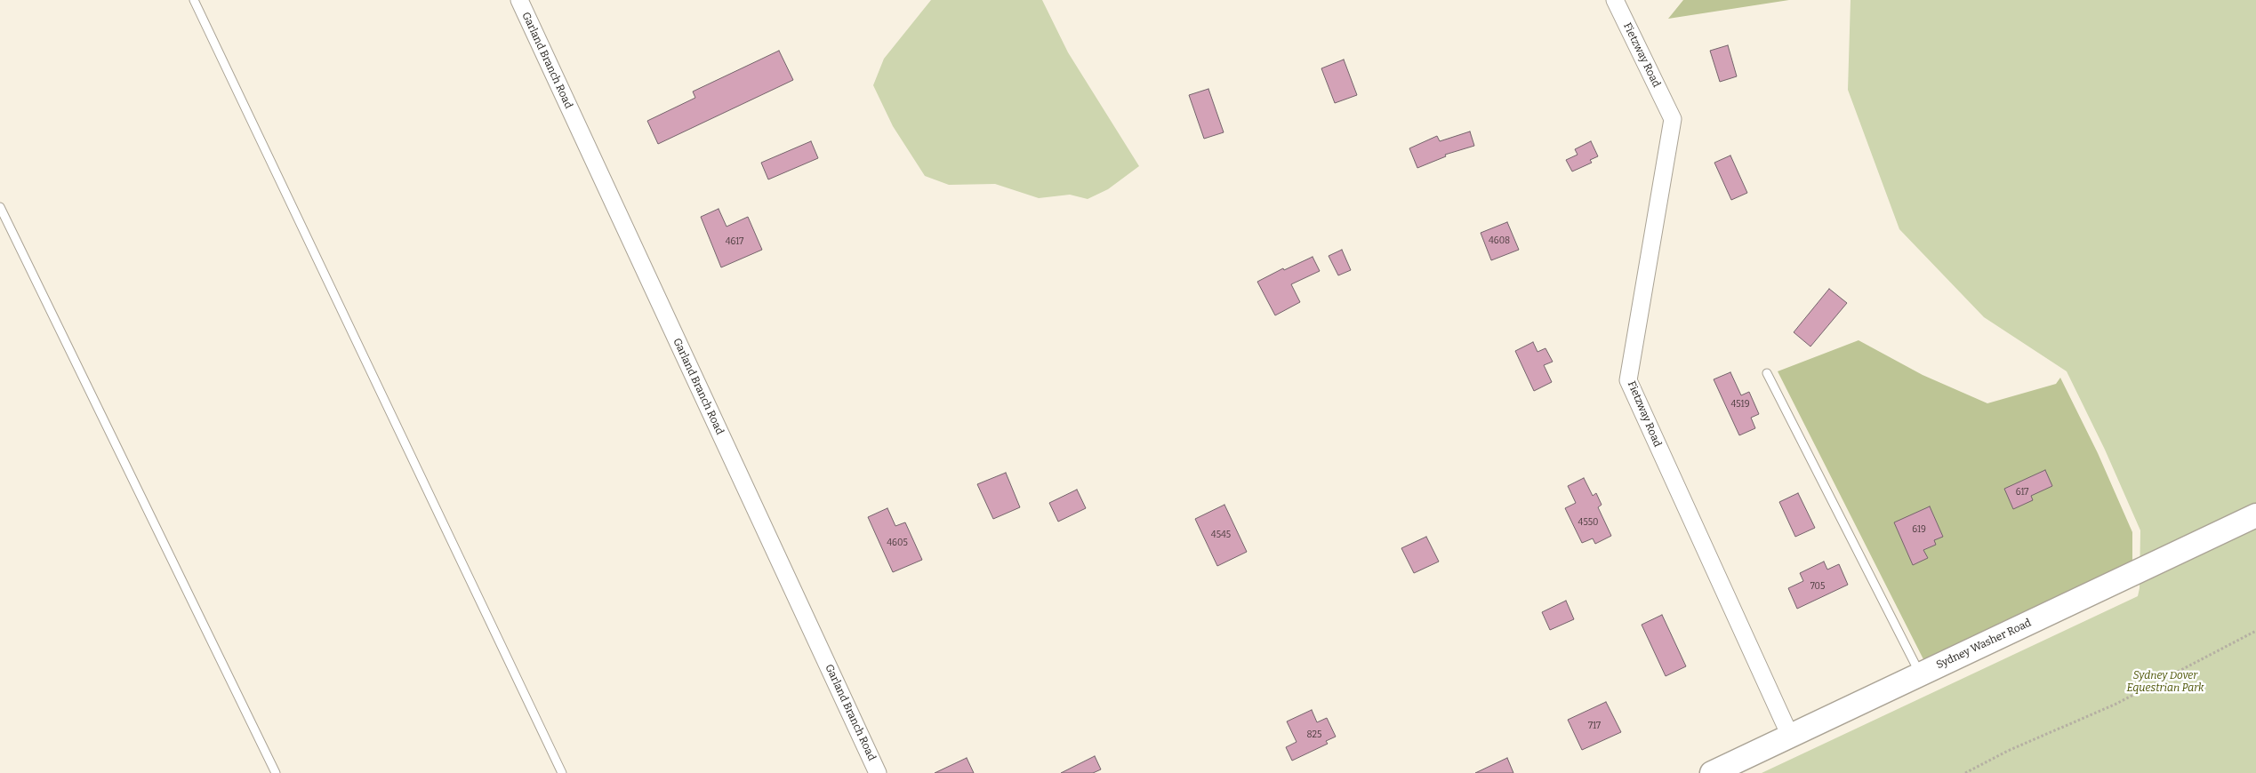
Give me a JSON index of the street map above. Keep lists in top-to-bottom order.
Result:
{
  "streets": {
    "street": ["Fietzway Road", "Garland Branch Road", "Sydney Washer Road"]
  },
  "crossings": [
    ["Fietzway Road", "Sydney Washer Road"]
  ],
  "parks": ["Sydney Dover Equestrian Park"],
  "house_numbers": [
    "4608",
    "4617",
    "4519",
    "617",
    "4550",
    "619",
    "4545",
    "4605",
    "705",
    "717",
    "825"
  ]
}
